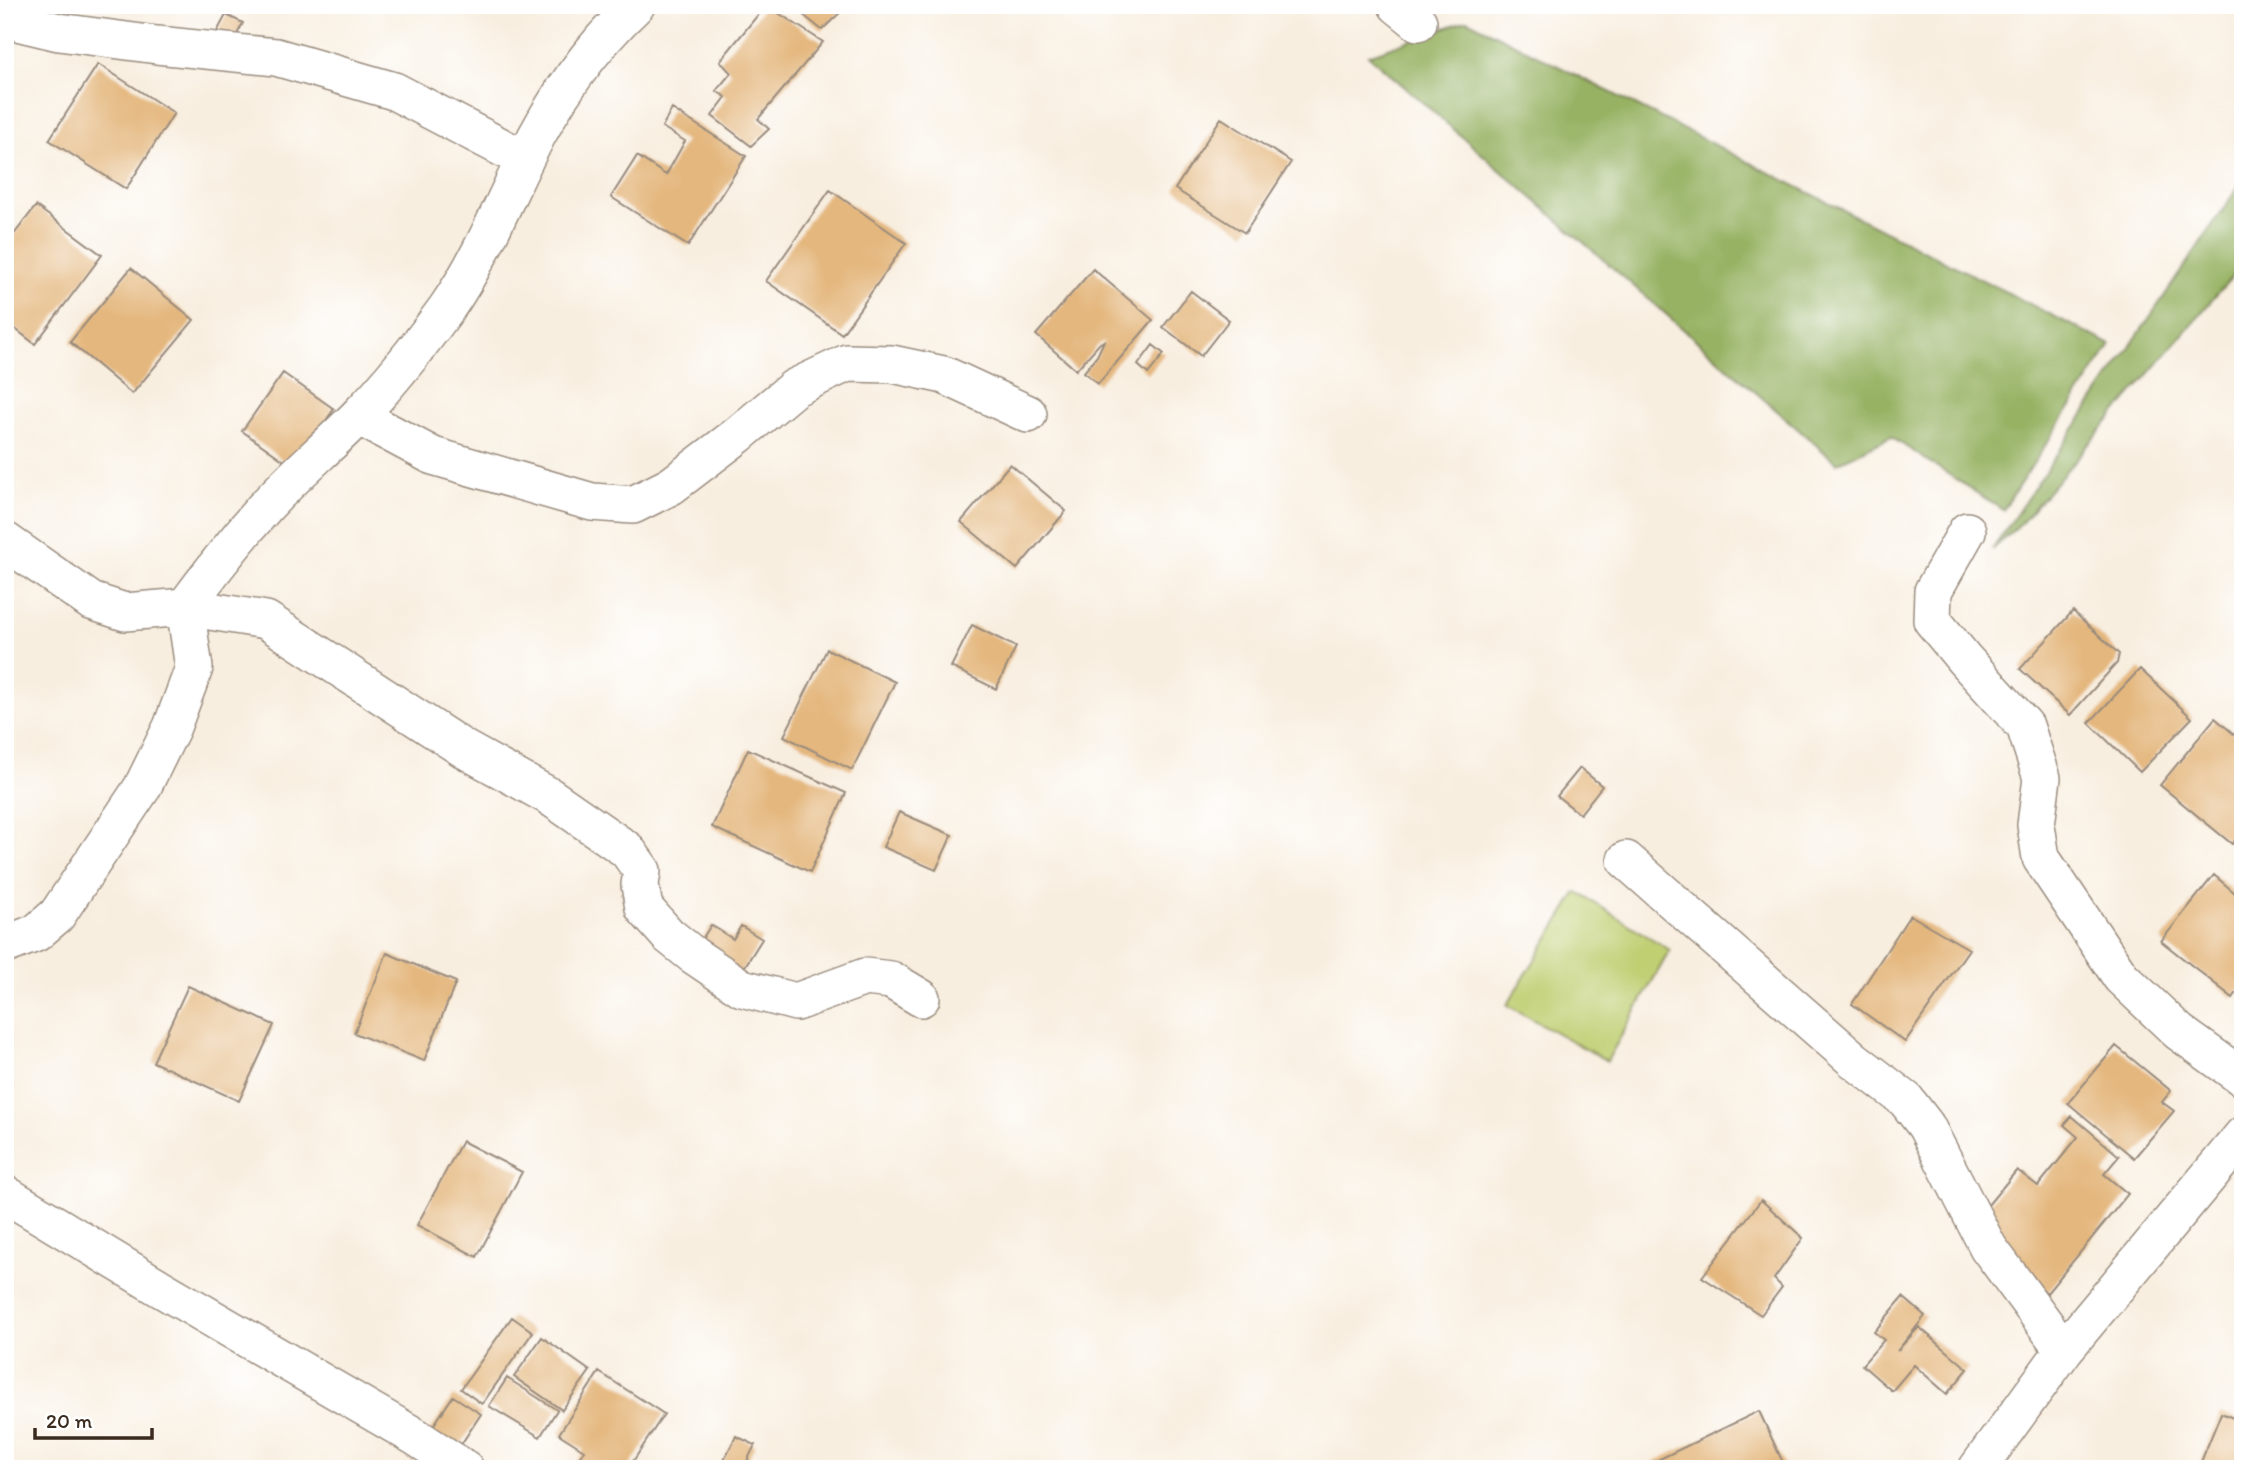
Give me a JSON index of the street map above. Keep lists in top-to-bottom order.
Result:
{
  "scale_bar": "20 m"
}
